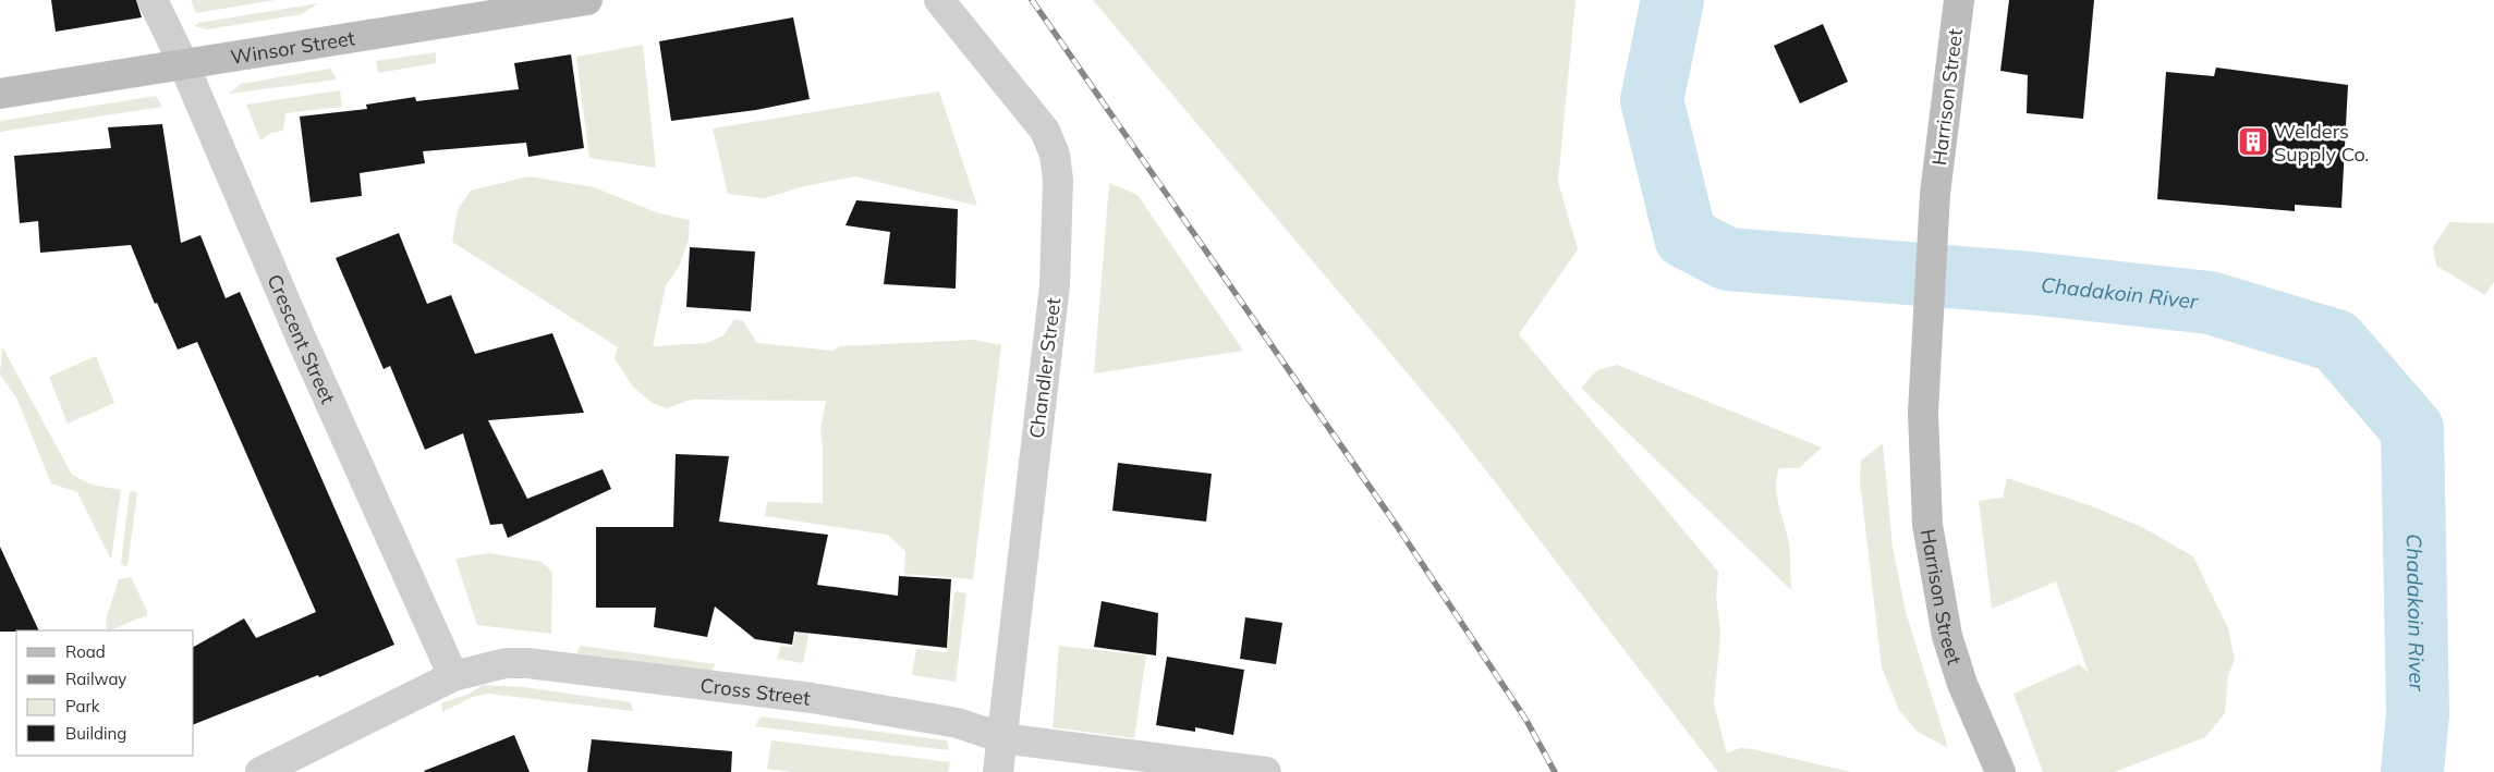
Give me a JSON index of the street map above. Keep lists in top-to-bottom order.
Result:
{
  "streets": {
    "street": [
      "Winsor Street",
      "Harrison Street",
      "Crescent Street",
      "Chandler Street",
      "Cross Street"
    ]
  },
  "crossings": [
    ["Winsor Street", "Crescent Street"],
    ["Crescent Street", "Cross Street"],
    ["Chandler Street", "Cross Street"]
  ],
  "water": ["Chadakoin River"],
  "places": {
    "building": ["Welders Supply Co."]
  },
  "legend": [
    "Road",
    "Railway",
    "Park",
    "Building"
  ]
}
